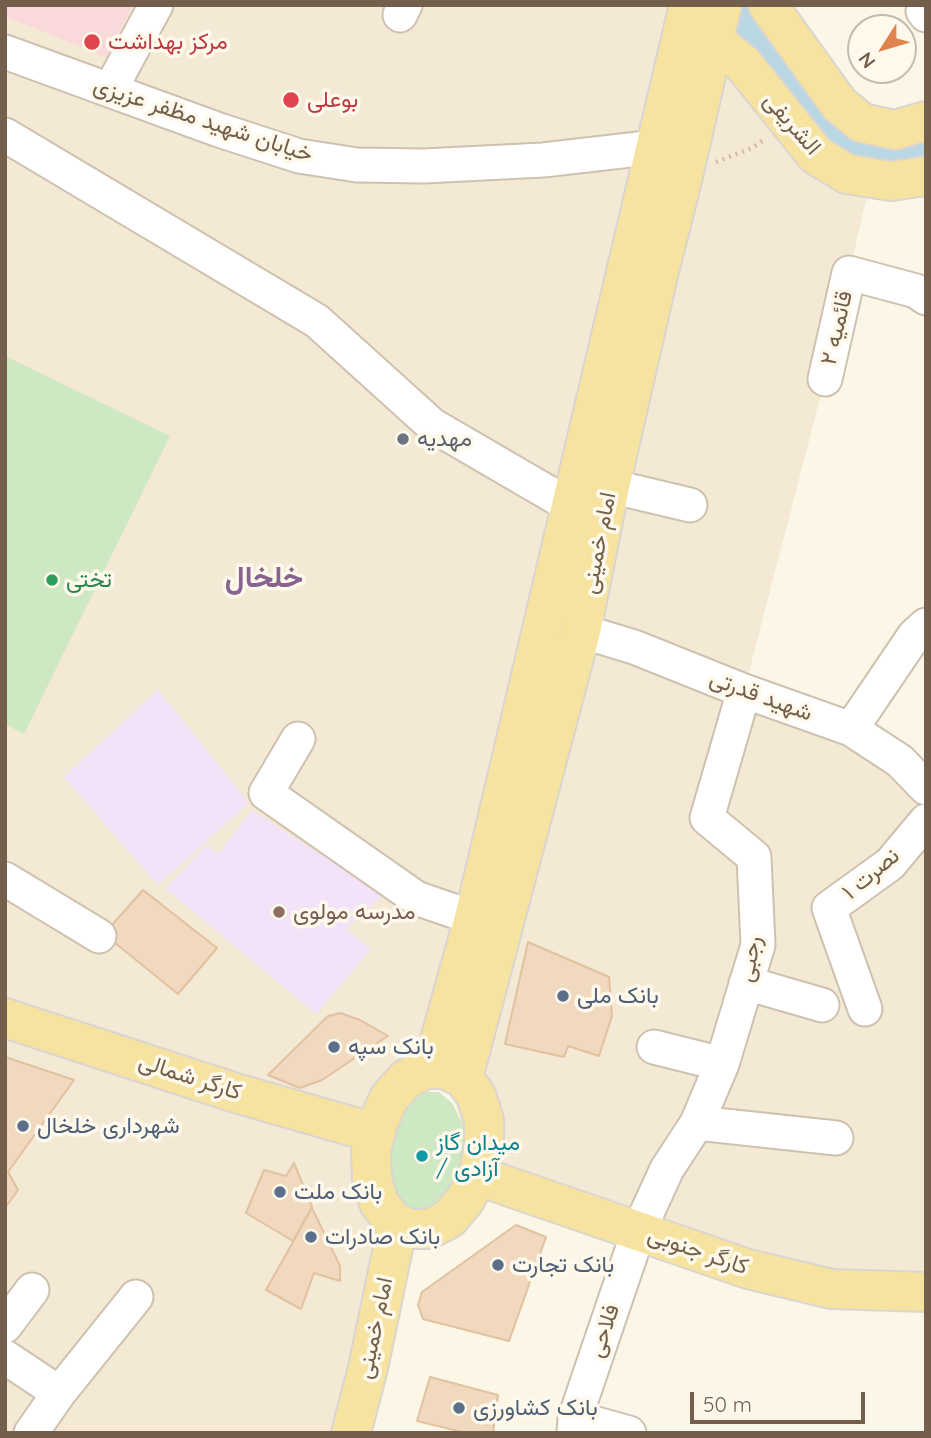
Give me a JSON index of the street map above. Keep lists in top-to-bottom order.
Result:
{
  "streets": {
    "main road": [
      "الشریفی",
      "امام خمینی",
      "کارگر شمالی",
      "کارگر جنوبی"
    ],
    "street": [
      "خیابان شهید مظفر عزیزی",
      "قائمیه ۲",
      "شهید قدرتی",
      "نصرت ۱",
      "رجبی",
      "فلاحی"
    ]
  },
  "crossings": [
    ["خیابان شهید مظفر عزیزی", "امام خمینی"],
    ["الشریفی", "امام خمینی"],
    ["امام خمینی", "شهید قدرتی"],
    ["امام خمینی", "کارگر شمالی"],
    ["امام خمینی", "کارگر جنوبی"],
    ["شهید قدرتی", "رجبی"],
    ["رجبی", "کارگر جنوبی"],
    ["رجبی", "فلاحی"],
    ["کارگر شمالی", "کارگر جنوبی"],
    ["کارگر جنوبی", "فلاحی"]
  ],
  "districts": ["خلخال"],
  "places": [
    "مرکز بهداشت",
    "بوعلی",
    "مهدیه",
    "تختی",
    "مدرسه مولوی",
    "بانک ملی",
    "بانک سپه",
    "شهرداری خلخال",
    "میدان گاز / آزادی",
    "بانک ملت",
    "بانک صادرات",
    "بانک تجارت",
    "بانک کشاورزی"
  ],
  "scale_bar": "50 m",
  "north": "bottom left"
}
